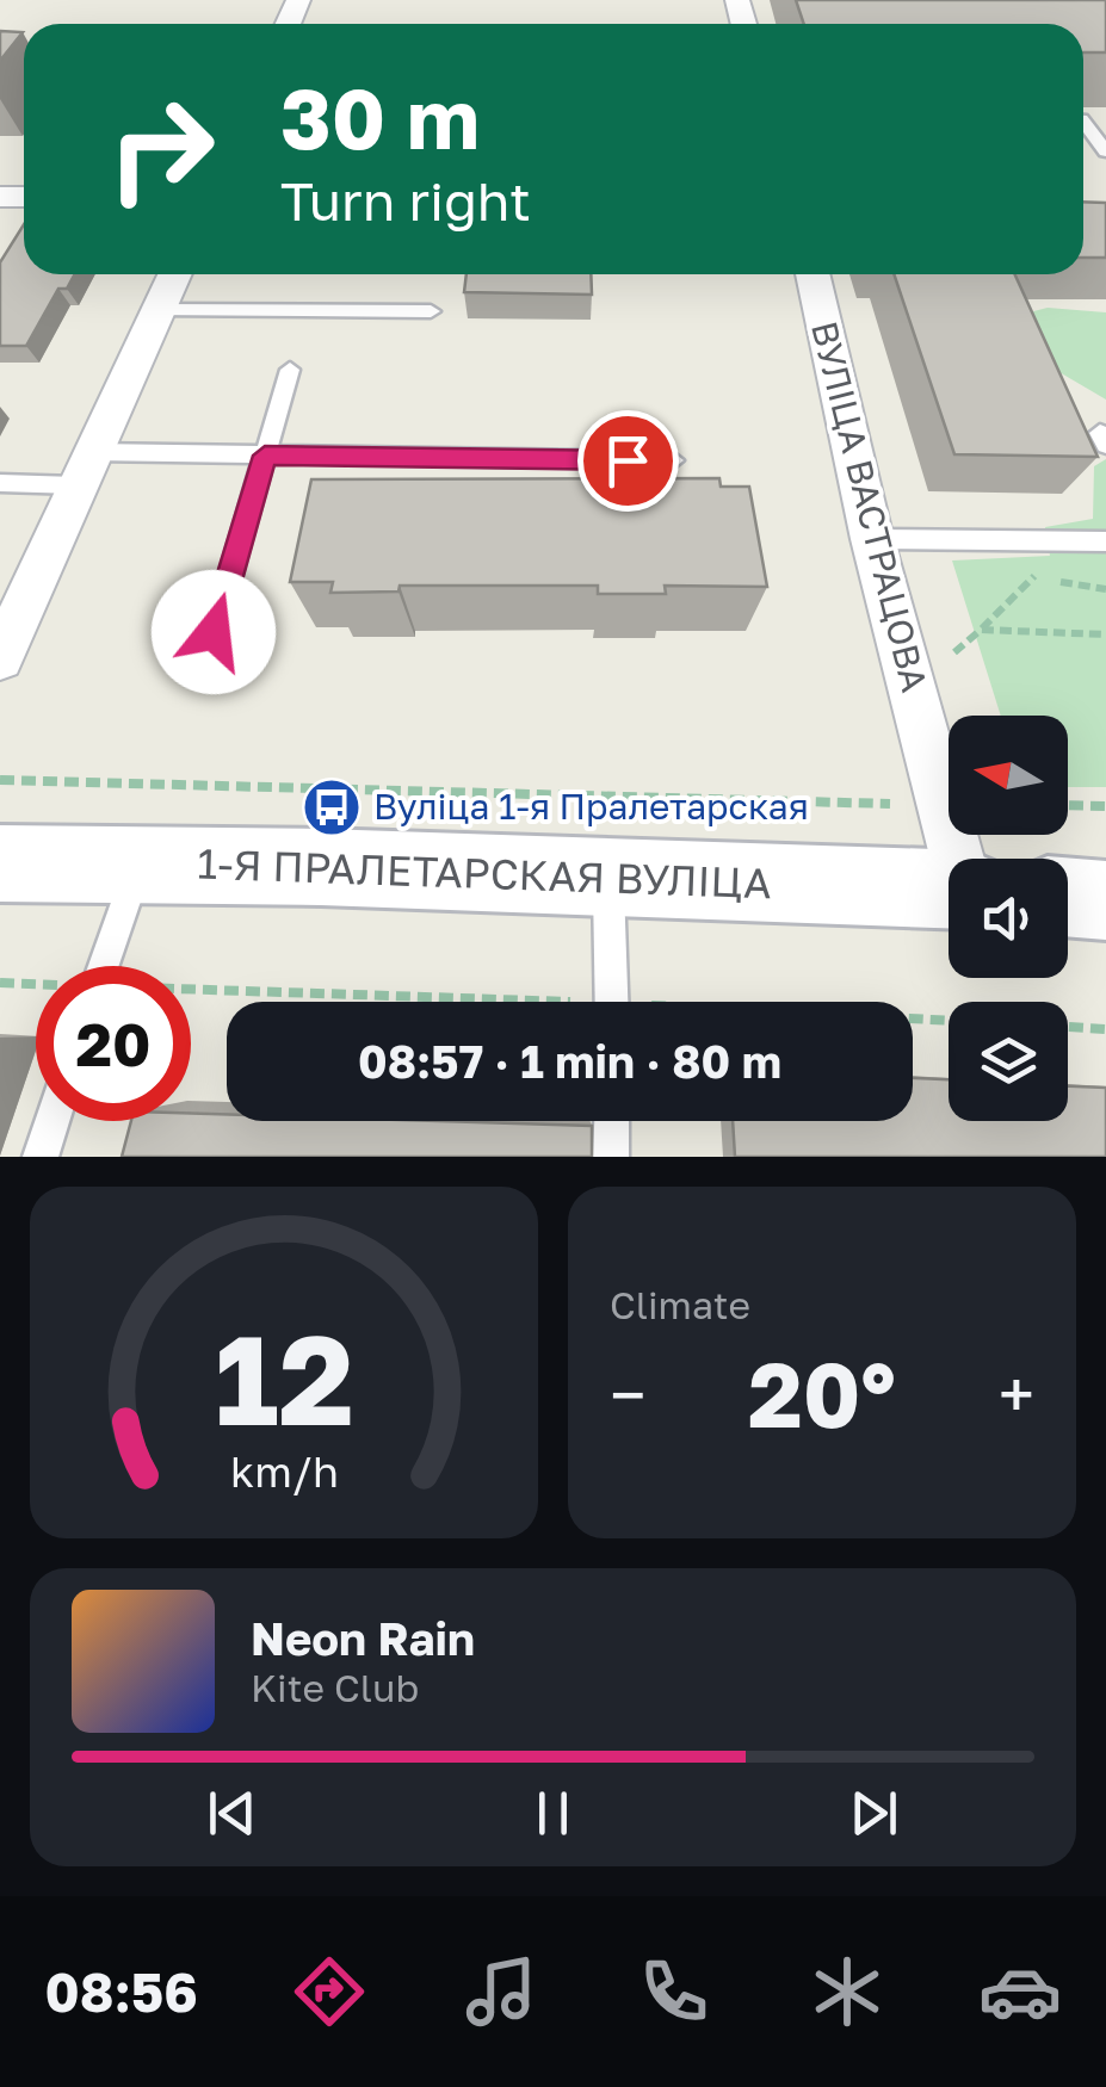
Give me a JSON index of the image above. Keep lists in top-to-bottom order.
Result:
{
  "streets": {
    "main road": ["1-Я ПРАЛЕТАРСКАЯ ВУЛІЦА"],
    "street": ["ВУЛІЦА ВАСТРАЦОВА"]
  },
  "places": {
    "bus stop": ["Вуліца 1-я Пралетарская"]
  },
  "north": "left",
  "page": {
    "turn": ["30 m", "Turn right"],
    "limit": "20",
    "trip": "08:57 · 1 min · 80 m",
    "tile": "Climate",
    "heat": ["−", "20°", "+"],
    "song": ["Neon Rain", "Kite Club"],
    "tabs": "08:56",
    "gauge": ["12", "km/h"]
  }
}
